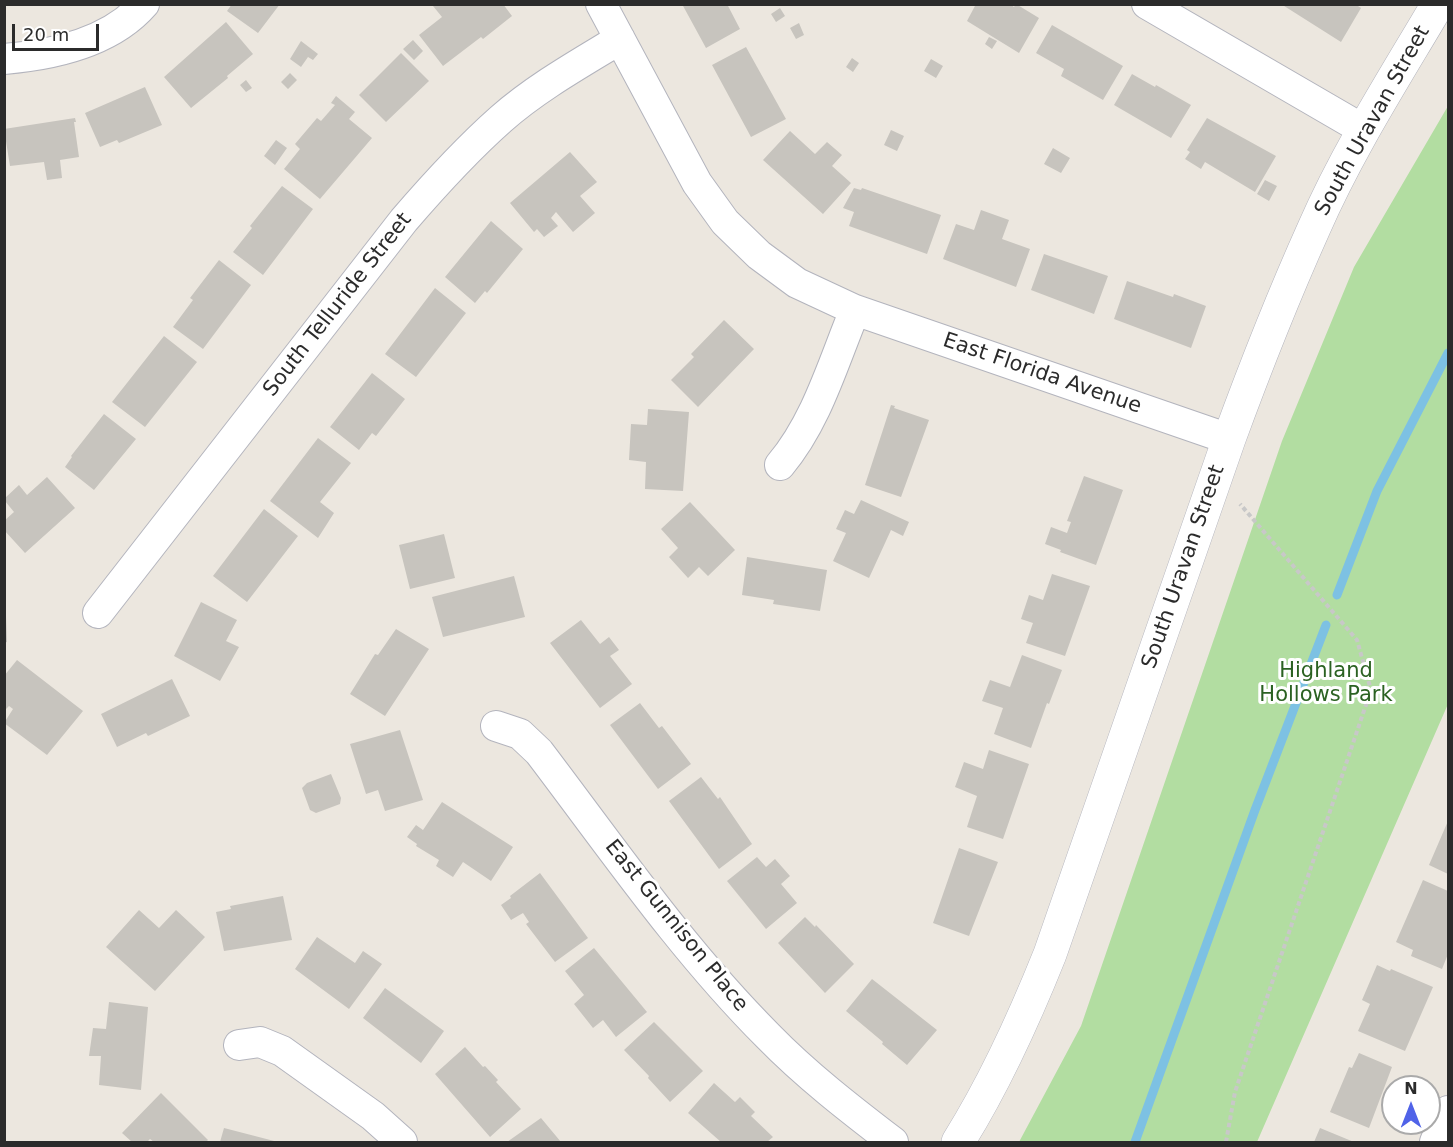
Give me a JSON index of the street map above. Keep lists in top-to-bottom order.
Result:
{
  "streets": {
    "street": [
      "South Uravan Street",
      "South Telluride Street",
      "East Florida Avenue",
      "East Gunnison Place"
    ]
  },
  "crossings": [
    ["South Uravan Street", "East Florida Avenue"],
    ["South Telluride Street", "East Florida Avenue"]
  ],
  "parks": ["Highland Hollows Park"],
  "scale_bar": "20 m",
  "north": "top"
}
